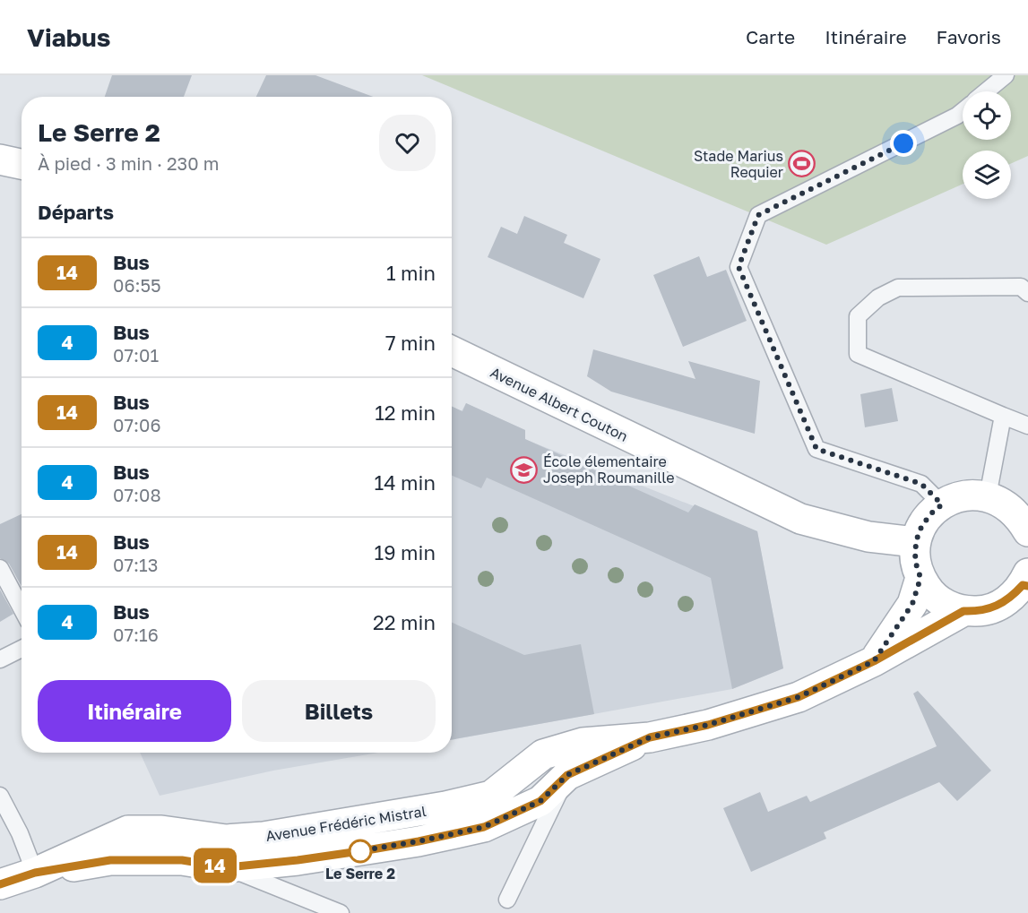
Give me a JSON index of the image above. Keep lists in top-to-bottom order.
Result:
{
  "streets": {
    "street": ["Avenue Albert Couton", "Avenue Frédéric Mistral"]
  },
  "places": {
    "sports": ["Stade Marius Requier"],
    "school or university": ["École élementaire Joseph Roumanille"],
    "other": ["Le Serre 2"]
  },
  "lines": ["bus line 14"],
  "page": {
    "header": "Viabus",
    "nav": ["Carte", "Itinéraire", "Favoris"],
    "on_map": "14",
    "heading": [
      ["Le Serre 2", "À pied · 3 min · 230 m"],
      "Départs"
    ],
    "list": [
      {
        "mark": "14",
        "name": "Bus",
        "note": "06:55",
        "value": "1 min"
      },
      {
        "mark": "4",
        "name": "Bus",
        "note": "07:01",
        "value": "7 min"
      },
      {
        "mark": "14",
        "name": "Bus",
        "note": "07:06",
        "value": "12 min"
      },
      {
        "mark": "4",
        "name": "Bus",
        "note": "07:08",
        "value": "14 min"
      },
      {
        "mark": "14",
        "name": "Bus",
        "note": "07:13",
        "value": "19 min"
      },
      {
        "mark": "4",
        "name": "Bus",
        "note": "07:16",
        "value": "22 min"
      }
    ],
    "buttons": ["Itinéraire", "Billets"]
  }
}
